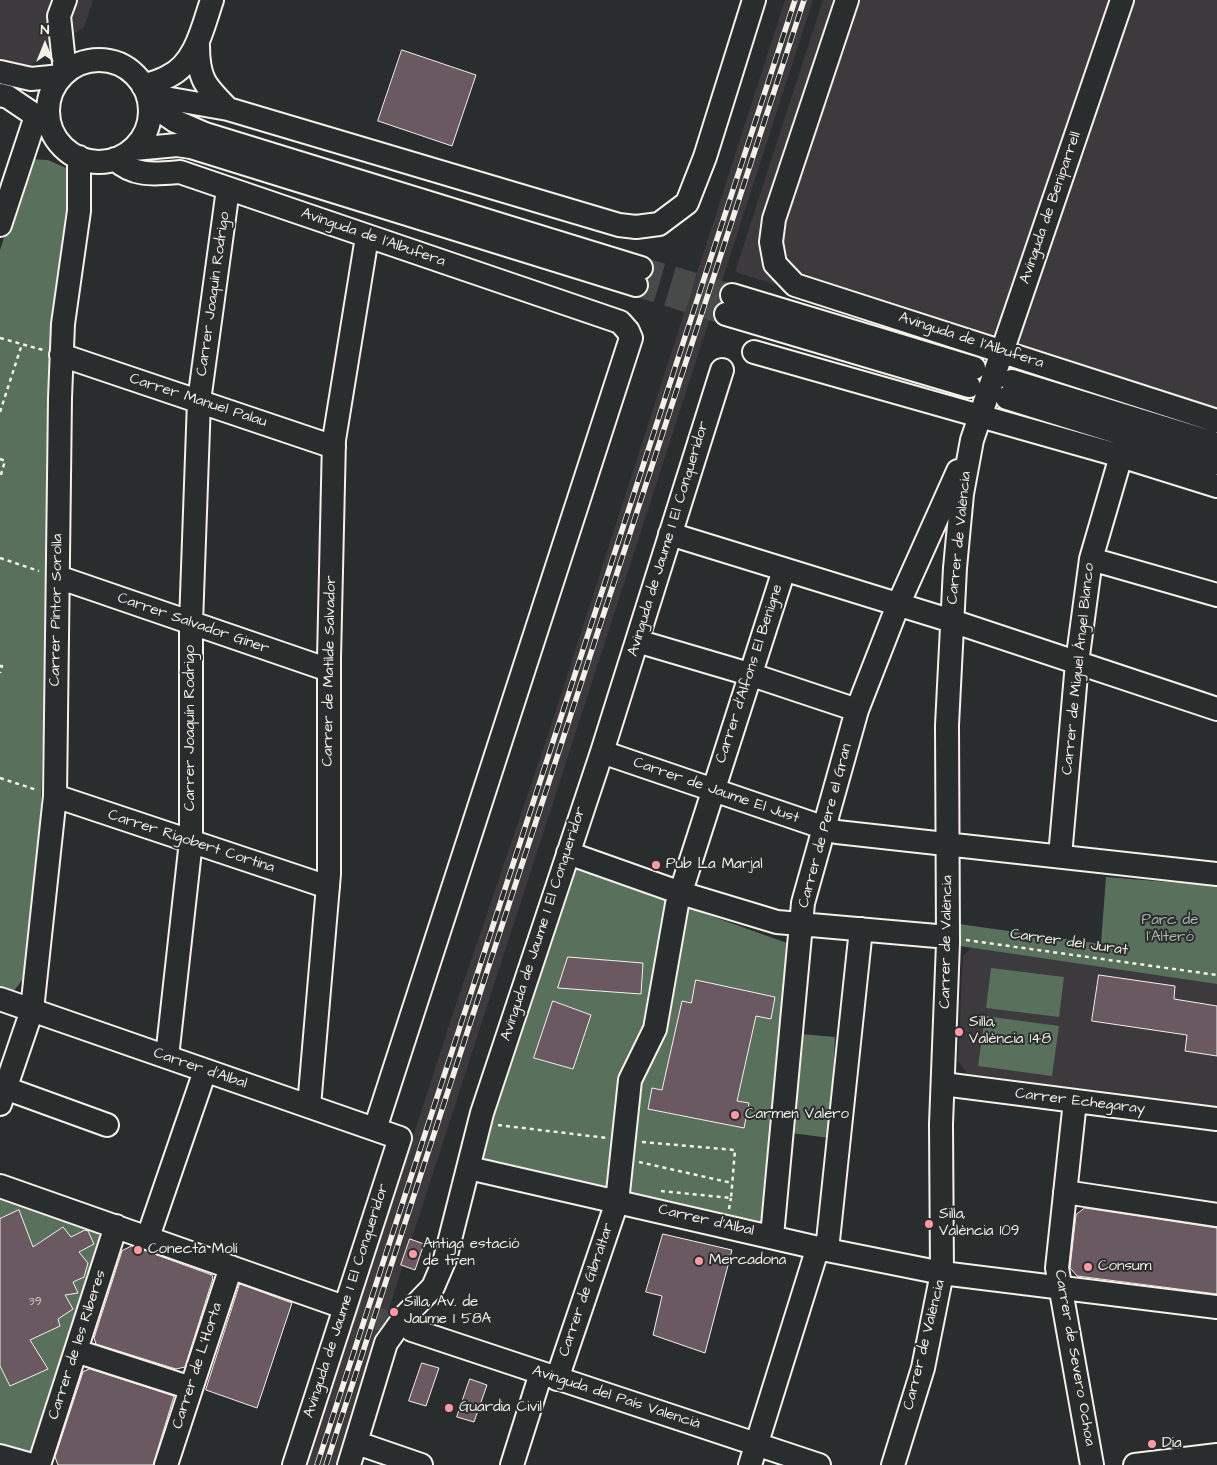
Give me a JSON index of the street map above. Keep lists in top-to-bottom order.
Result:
{
  "streets": {
    "street": [
      "Avinguda de Beniparrell",
      "Avinguda de l'Albufera",
      "Carrer Joaquín Rodrigo",
      "Carrer Manuel Palau",
      "Carrer de València",
      "Avinguda de Jaume I El Conqueridor",
      "Carrer Pintor Sorolla",
      "Carrer Salvador Giner",
      "Carrer de Miguel Ángel Blanco",
      "Carrer de Matilde Salvador",
      "Carrer d'Alfons El Benigne",
      "Carrer de Jaume El Just",
      "Carrer de Pere el Gran",
      "Carrer Rigobert Cortina",
      "Carrer d'Albal",
      "Carrer Echegaray",
      "Carrer de Gibraltar",
      "Carrer de les Riberes",
      "Carrer de Severo Ochoa",
      "Carrer de L'Horta",
      "Avinguda del País Valencià"
    ],
    "path": ["Carrer del Jurat"]
  },
  "crossings": [
    ["Avinguda de Beniparrell", "Avinguda de l'Albufera"],
    ["Avinguda de Beniparrell", "Carrer de València"],
    ["Avinguda de l'Albufera", "Carrer Joaquín Rodrigo"],
    ["Avinguda de l'Albufera", "Carrer Pintor Sorolla"],
    ["Avinguda de l'Albufera", "Carrer de Matilde Salvador"],
    ["Avinguda de l'Albufera", "Carrer d'Albal"],
    ["Carrer Joaquín Rodrigo", "Carrer Manuel Palau"],
    ["Carrer Joaquín Rodrigo", "Carrer Salvador Giner"],
    ["Carrer Joaquín Rodrigo", "Carrer Rigobert Cortina"],
    ["Carrer Joaquín Rodrigo", "Carrer d'Albal"],
    ["Carrer Manuel Palau", "Carrer Pintor Sorolla"],
    ["Carrer Manuel Palau", "Carrer de Matilde Salvador"],
    ["Carrer de València", "Carrer de Jaume El Just"],
    ["Carrer de València", "Carrer de Pere el Gran"],
    ["Carrer de València", "Carrer del Jurat"],
    ["Carrer de València", "Carrer d'Albal"],
    ["Carrer de València", "Carrer Echegaray"],
    ["Avinguda de Jaume I El Conqueridor", "Carrer de Jaume El Just"],
    ["Avinguda de Jaume I El Conqueridor", "Carrer d'Albal"],
    ["Carrer Pintor Sorolla", "Carrer Salvador Giner"],
    ["Carrer Pintor Sorolla", "Carrer Rigobert Cortina"],
    ["Carrer Pintor Sorolla", "Carrer d'Albal"],
    ["Carrer Salvador Giner", "Carrer de Matilde Salvador"],
    ["Carrer de Miguel Ángel Blanco", "Carrer de Jaume El Just"],
    ["Carrer de Matilde Salvador", "Carrer Rigobert Cortina"],
    ["Carrer de Matilde Salvador", "Carrer d'Albal"],
    ["Carrer d'Alfons El Benigne", "Carrer de Jaume El Just"],
    ["Carrer d'Alfons El Benigne", "Carrer de Gibraltar"],
    ["Carrer de Jaume El Just", "Carrer de Pere el Gran"],
    ["Carrer de Pere el Gran", "Carrer d'Albal"],
    ["Carrer d'Albal", "Carrer de Gibraltar"],
    ["Carrer d'Albal", "Carrer de Severo Ochoa"],
    ["Carrer Echegaray", "Carrer de Severo Ochoa"],
    ["Carrer de Gibraltar", "Avinguda del País Valencià"]
  ],
  "parks": ["Parc de l'Alteró"],
  "places": [
    "Pub La Marjal",
    "Silla, València 148",
    "Carmen Valero",
    "Silla, València 109",
    "Conecta Molí",
    "Antiga estació de tren",
    "Mercadona",
    "Consum",
    "Silla, Av. de Jaume I 58A",
    "Guardia Civil",
    "Dia"
  ],
  "house_numbers": ["39"],
  "north": "top"
}
